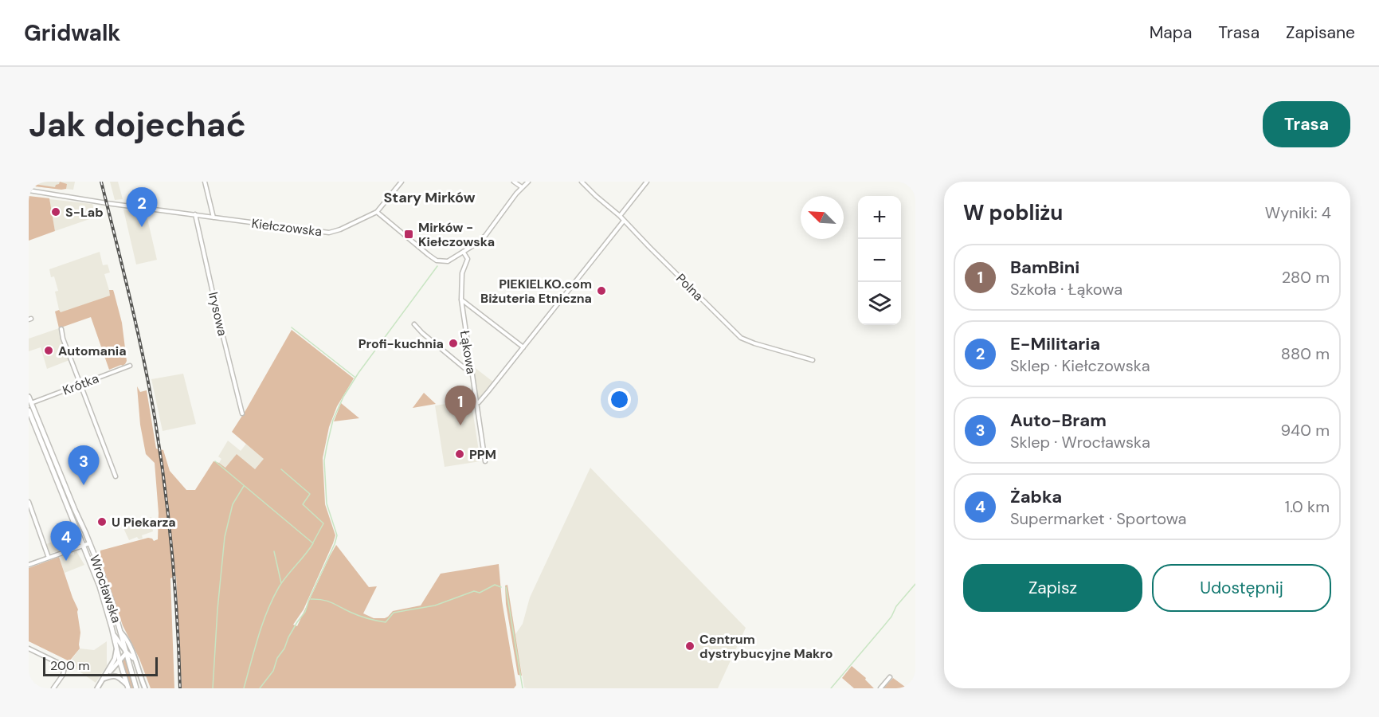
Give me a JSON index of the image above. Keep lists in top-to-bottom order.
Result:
{
  "streets": {
    "main road": ["Wrocławska"],
    "street": [
      "Kiełczowska",
      "Polna",
      "Irysowa",
      "Łąkowa",
      "Krótka"
    ]
  },
  "crossings": [
    ["Kiełczowska", "Irysowa"],
    ["Krótka", "Wrocławska"]
  ],
  "districts": ["Stary Mirków"],
  "places": {
    "other": [
      "S-Lab",
      "PIEKIELKO.com Biżuteria Etniczna",
      "Profi-kuchnia",
      "Automania",
      "PPM",
      "U Piekarza",
      "Centrum dystrybucyjne Makro"
    ],
    "transit": ["Mirków - Kiełczowska"]
  },
  "scale_bar": "200 m",
  "north": "top left",
  "page": {
    "header": "Gridwalk",
    "nav": ["Mapa", "Trasa", "Zapisane"],
    "buttons": [
      "Trasa",
      ["Zapisz", "Udostępnij"]
    ],
    "title": "Jak dojechać",
    "heading": ["W pobliżu", "Wyniki: 4"],
    "pins": [
      "2",
      "1",
      "3",
      "4"
    ],
    "map_buttons": ["+", "−"],
    "list": [
      {
        "mark": "1",
        "name": "BamBini",
        "note": "Szkoła · Łąkowa",
        "value": "280 m"
      },
      {
        "mark": "2",
        "name": "E-Militaria",
        "note": "Sklep · Kiełczowska",
        "value": "880 m"
      },
      {
        "mark": "3",
        "name": "Auto-Bram",
        "note": "Sklep · Wrocławska",
        "value": "940 m"
      },
      {
        "mark": "4",
        "name": "Żabka",
        "note": "Supermarket · Sportowa",
        "value": "1.0 km"
      }
    ],
    "scale": "200 m"
  }
}
